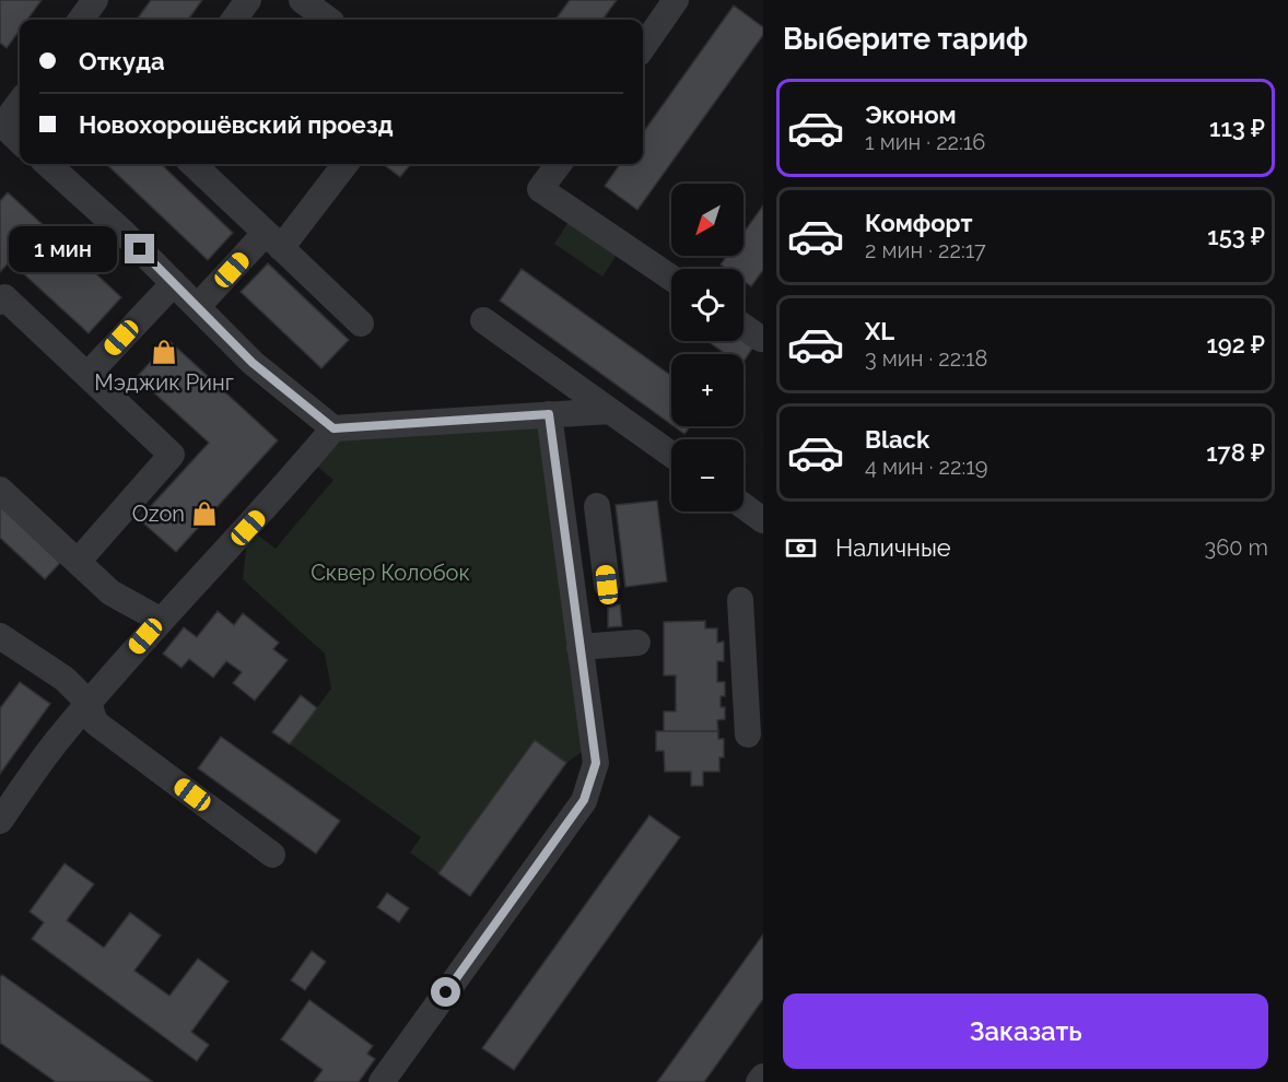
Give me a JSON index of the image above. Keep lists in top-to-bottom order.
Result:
{
  "parks": ["Сквер Колобок"],
  "places": {
    "shop": ["Мэджик Ринг", "Ozon"]
  },
  "north": "bottom left",
  "page": {
    "heading": "Выберите тариф",
    "banner": ["Откуда", "Новохорошёвский проезд"],
    "list": [
      {
        "name": "Эконом",
        "note": "1 мин · 22:16",
        "value": "113 ₽"
      },
      {
        "name": "Комфорт",
        "note": "2 мин · 22:17",
        "value": "153 ₽"
      },
      {
        "name": "XL",
        "note": "3 мин · 22:18",
        "value": "192 ₽"
      },
      {
        "name": "Black",
        "note": "4 мин · 22:19",
        "value": "178 ₽"
      }
    ],
    "map_buttons": ["+", "−"],
    "bubble": "1 мин",
    "pay": ["Наличные", "360 m"],
    "buttons": "Заказать"
  }
}
